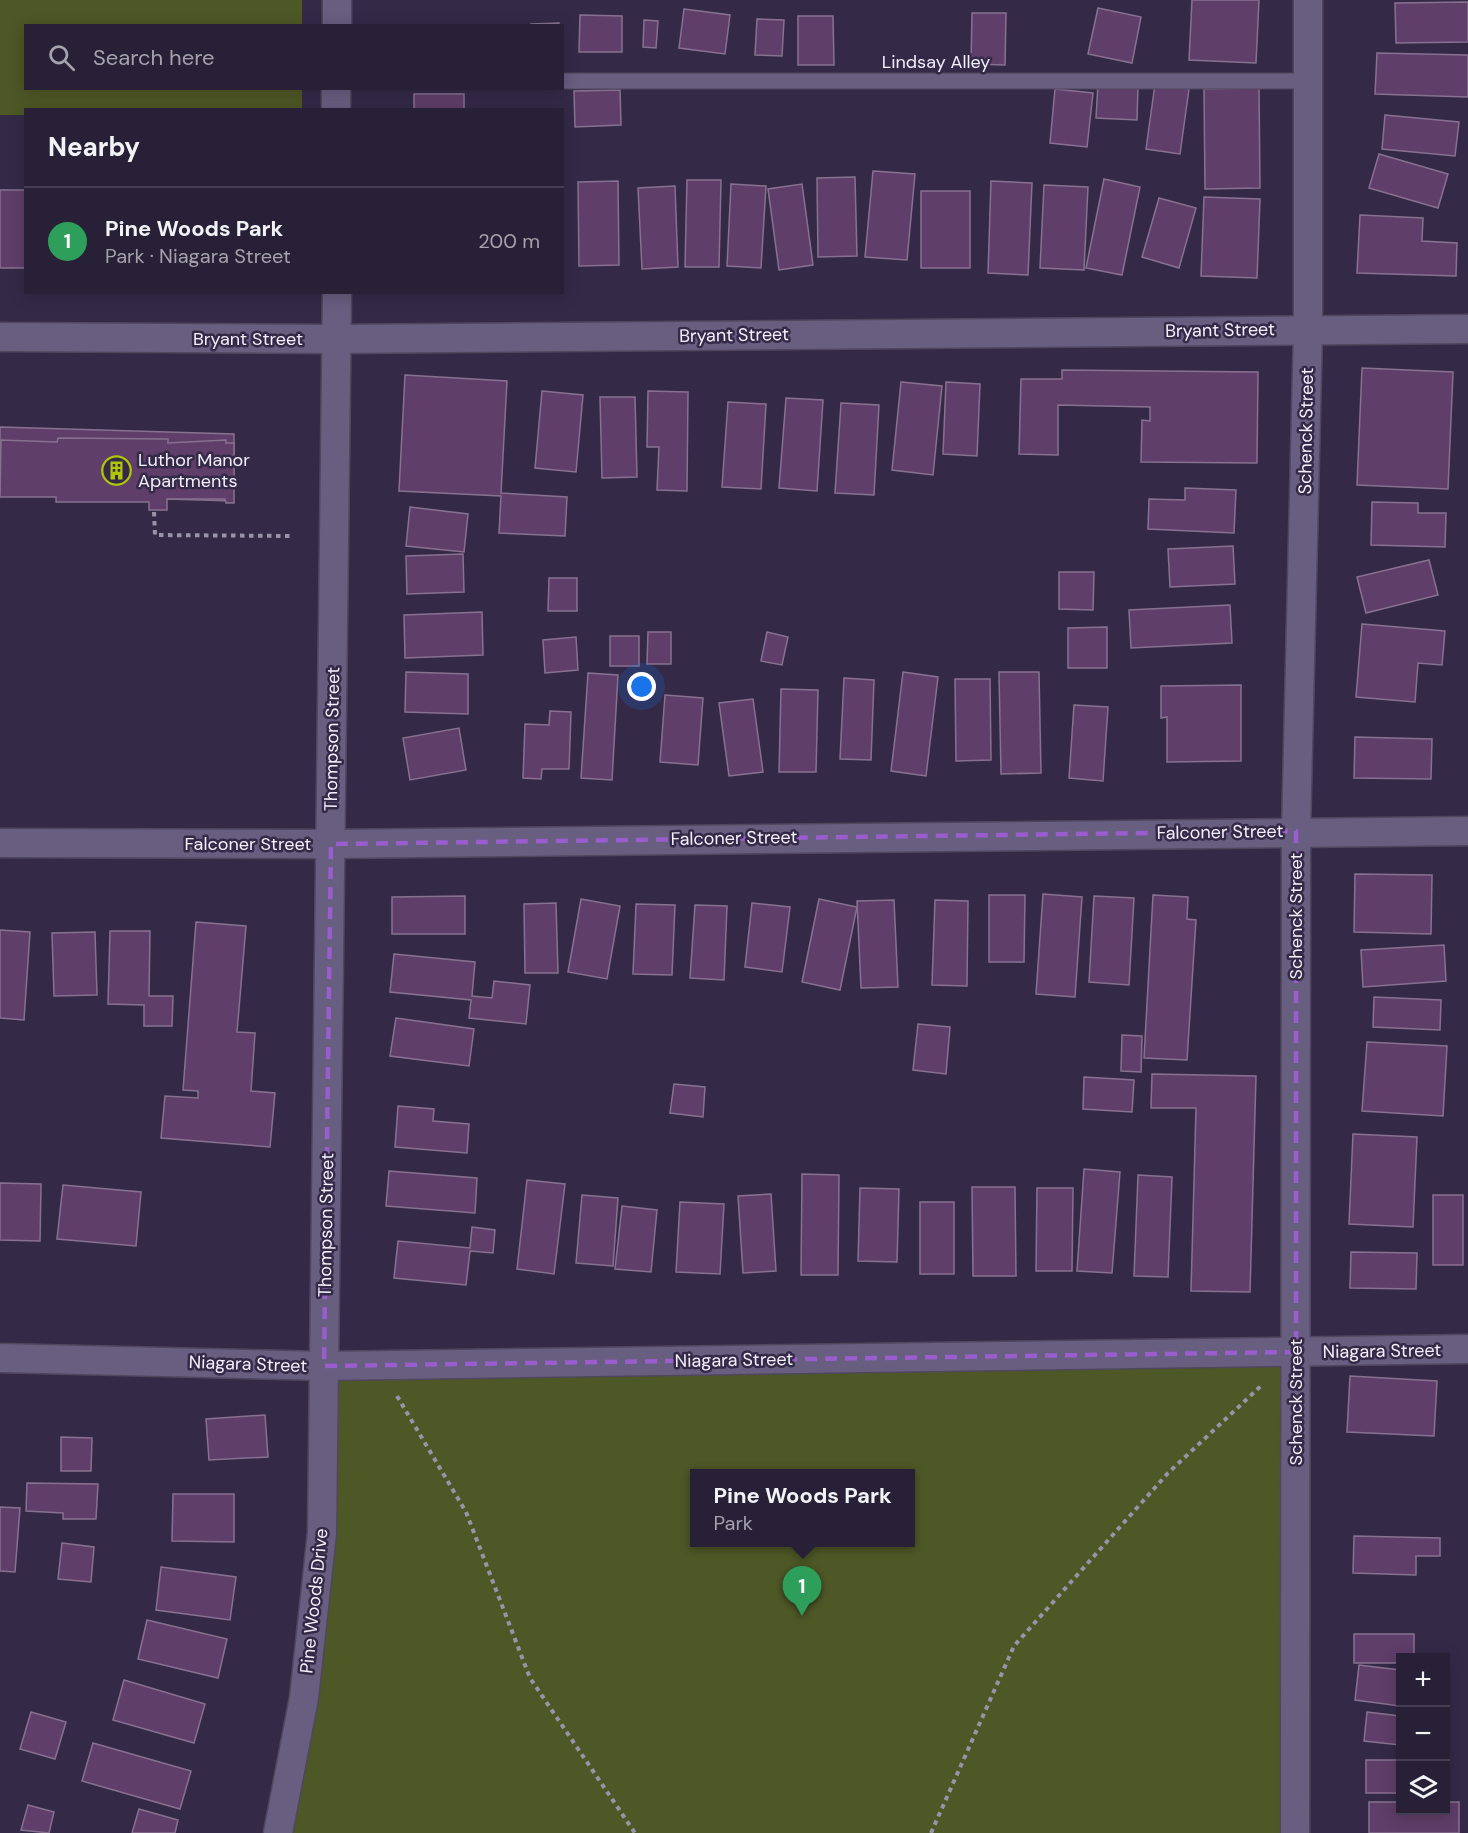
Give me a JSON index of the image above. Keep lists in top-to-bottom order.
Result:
{
  "streets": {
    "street": [
      "Bryant Street",
      "Schenck Street",
      "Thompson Street",
      "Falconer Street",
      "Niagara Street",
      "Pine Woods Drive"
    ],
    "lane": ["Lindsay Alley"]
  },
  "crossings": [
    ["Lindsay Alley", "Schenck Street"],
    ["Bryant Street", "Schenck Street"],
    ["Bryant Street", "Thompson Street"],
    ["Schenck Street", "Falconer Street"],
    ["Schenck Street", "Niagara Street"],
    ["Thompson Street", "Falconer Street"],
    ["Thompson Street", "Niagara Street"],
    ["Thompson Street", "Pine Woods Drive"],
    ["Niagara Street", "Pine Woods Drive"]
  ],
  "places": {
    "building": ["Luthor Manor Apartments"]
  },
  "page": {
    "search": "Search here",
    "heading": "Nearby",
    "list": [
      {
        "mark": "1",
        "name": "Pine Woods Park",
        "note": "Park · Niagara Street",
        "value": "200 m"
      }
    ],
    "popup": ["Pine Woods Park", "Park"],
    "pins": "1",
    "map_buttons": ["+", "−"]
  }
}
